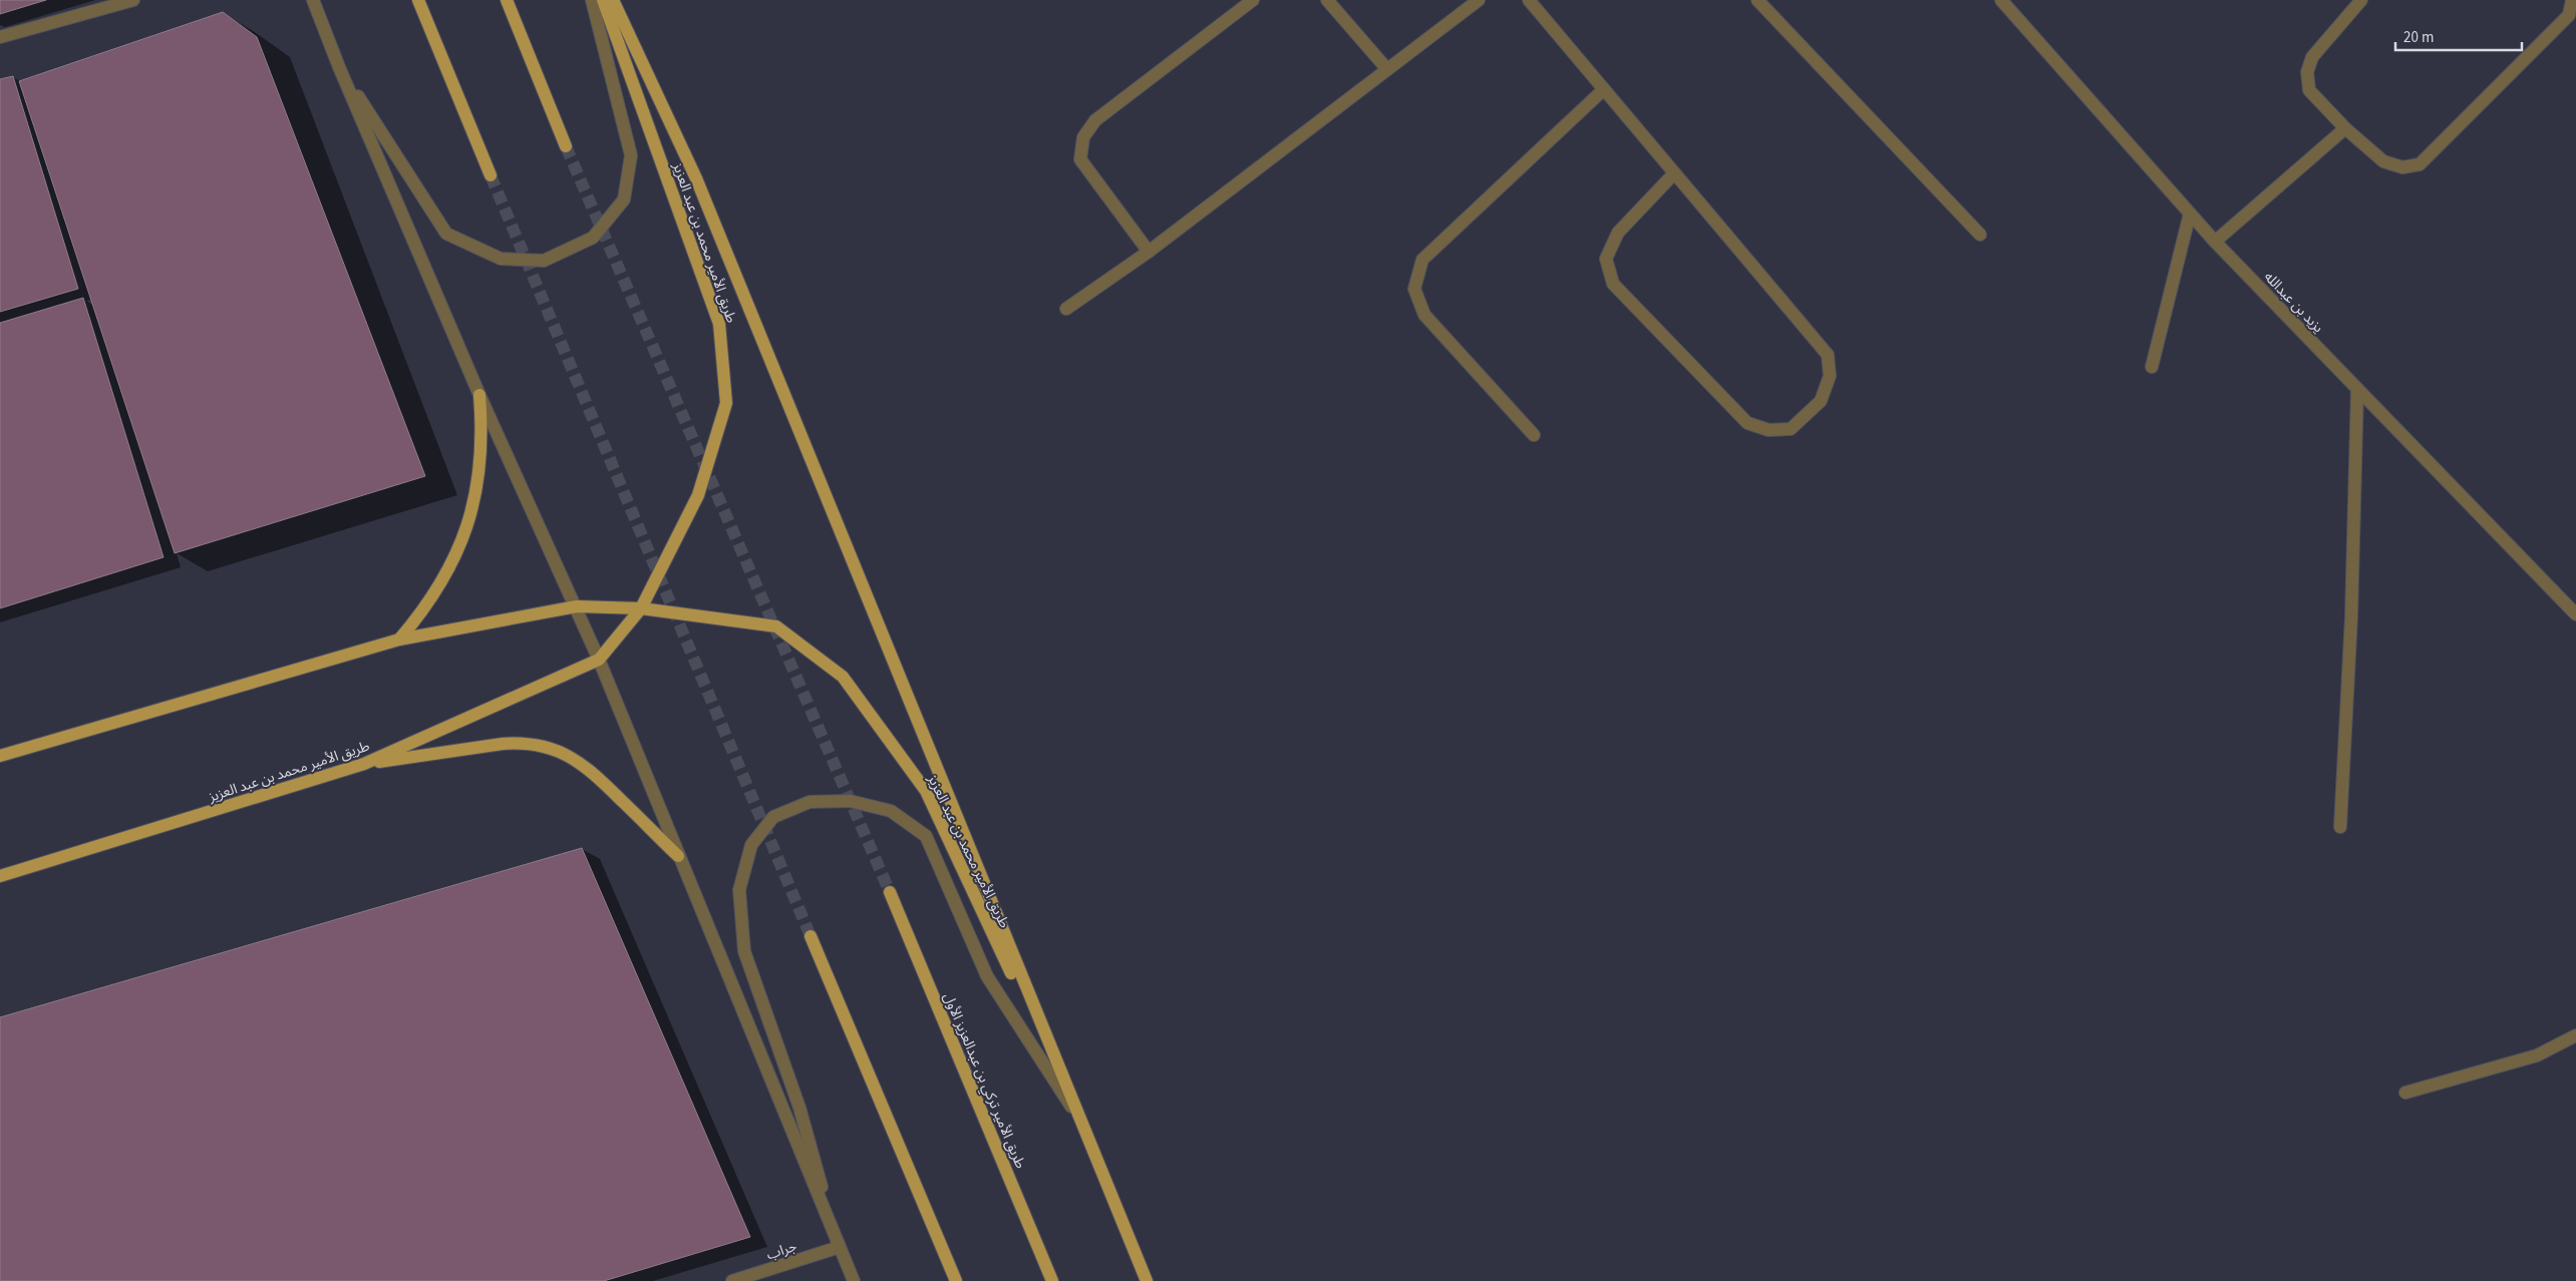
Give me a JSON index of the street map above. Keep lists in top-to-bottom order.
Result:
{
  "streets": {
    "main road": ["طريق الأمير محمد بن عبد العزيز", "طريق الأمير تركي بن عبدالعزيز الأول"],
    "street": ["يزيد بن عبدالله", "جراب"]
  },
  "scale_bar": "20 m"
}
